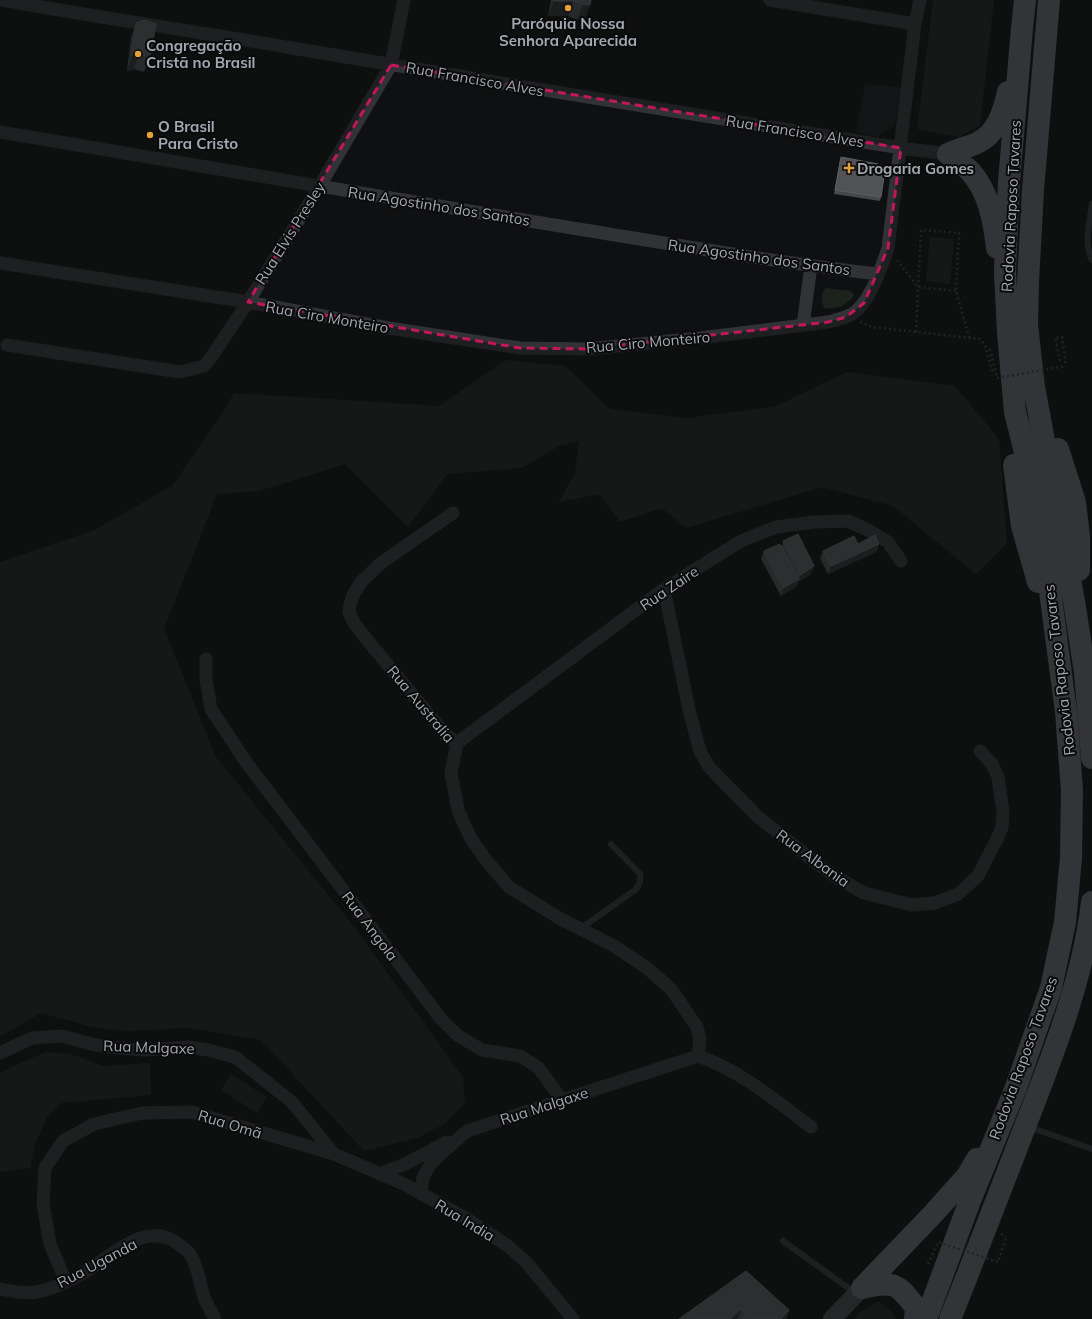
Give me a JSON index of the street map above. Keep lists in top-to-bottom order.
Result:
{
  "streets": {
    "highway": ["Rodovia Raposo Tavares"],
    "street": [
      "Rua Francisco Alves",
      "Rua Agostinho dos Santos",
      "Rua Elvis Presley",
      "Rua Ciro Monteiro",
      "Rua Zaire",
      "Rua Australia",
      "Rua Albania",
      "Rua Angola",
      "Rua Malgaxe",
      "Rua Omã",
      "Rua India",
      "Rua Uganda"
    ]
  },
  "crossings": [
    ["Rua Francisco Alves", "Rua Elvis Presley"],
    ["Rua Francisco Alves", "Rua Ciro Monteiro"],
    ["Rua Agostinho dos Santos", "Rua Elvis Presley"],
    ["Rua Agostinho dos Santos", "Rua Ciro Monteiro"],
    ["Rua Elvis Presley", "Rua Ciro Monteiro"],
    ["Rua Zaire", "Rua Australia"],
    ["Rua Zaire", "Rua Albania"],
    ["Rua Australia", "Rua Malgaxe"],
    ["Rua Angola", "Rua Malgaxe"],
    ["Rua Malgaxe", "Rua Omã"],
    ["Rua Malgaxe", "Rua India"],
    ["Rua Omã", "Rua India"],
    ["Rua Omã", "Rua Uganda"]
  ],
  "places": {
    "other": ["Paróquia Nossa Senhora Aparecida", "Congregação Cristã no Brasil", "O Brasil Para Cristo"],
    "health": ["Drogaria Gomes"]
  }
}
